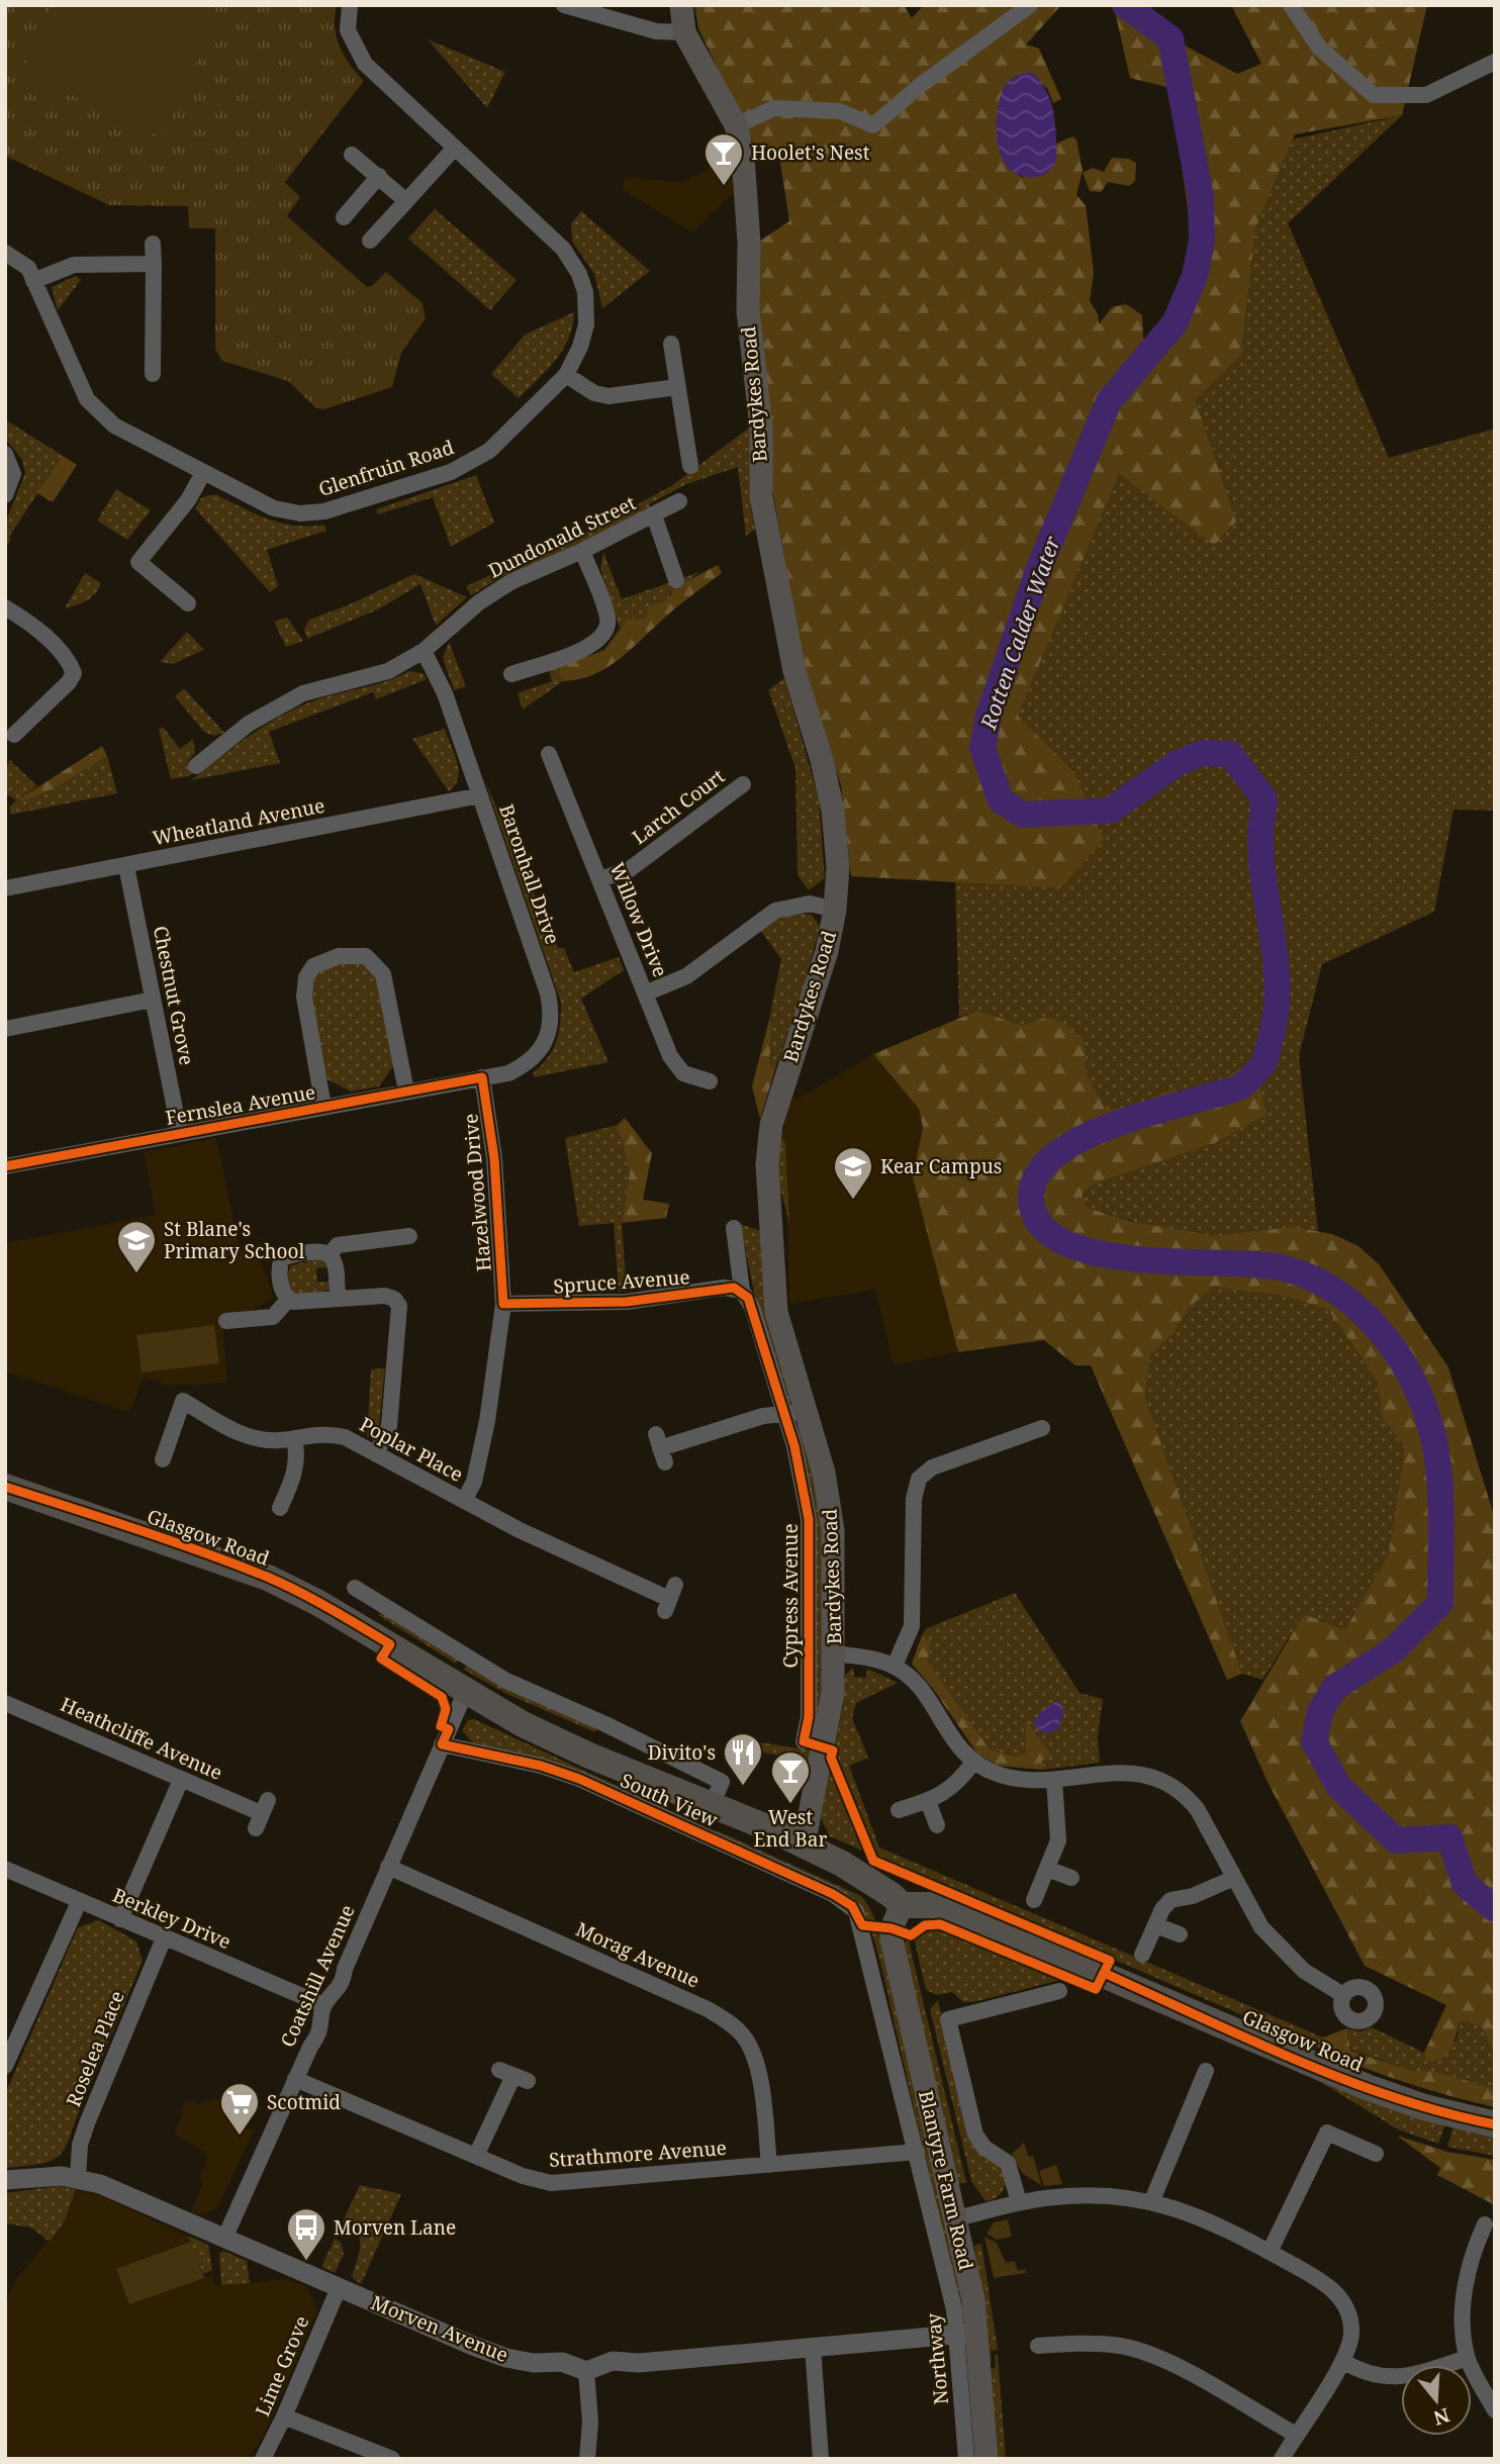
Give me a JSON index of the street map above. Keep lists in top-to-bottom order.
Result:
{
  "streets": {
    "main road": ["Bardykes Road", "Glasgow Road", "Blantyre Farm Road"],
    "street": [
      "Glenfruin Road",
      "Dundonald Street",
      "Larch Court",
      "Wheatland Avenue",
      "Baronhall Drive",
      "Willow Drive",
      "Chestnut Grove",
      "Fernslea Avenue",
      "Hazelwood Drive",
      "Spruce Avenue",
      "Poplar Place",
      "Cypress Avenue",
      "Heathcliffe Avenue",
      "South View",
      "Berkley Drive",
      "Morag Avenue",
      "Coatshill Avenue",
      "Roselea Place",
      "Strathmore Avenue",
      "Morven Avenue",
      "Northway",
      "Lime Grove"
    ]
  },
  "crossings": [
    ["Bardykes Road", "Glasgow Road"],
    ["Dundonald Street", "Baronhall Drive"],
    ["Larch Court", "Willow Drive"],
    ["Wheatland Avenue", "Baronhall Drive"],
    ["Wheatland Avenue", "Chestnut Grove"],
    ["Baronhall Drive", "Fernslea Avenue"],
    ["Baronhall Drive", "Hazelwood Drive"],
    ["Chestnut Grove", "Fernslea Avenue"],
    ["Fernslea Avenue", "Hazelwood Drive"],
    ["Hazelwood Drive", "Spruce Avenue"],
    ["Hazelwood Drive", "Poplar Place"],
    ["Spruce Avenue", "Cypress Avenue"],
    ["Glasgow Road", "Coatshill Avenue"],
    ["Glasgow Road", "Blantyre Farm Road"],
    ["South View", "Coatshill Avenue"],
    ["South View", "Northway"],
    ["Berkley Drive", "Coatshill Avenue"],
    ["Berkley Drive", "Roselea Place"],
    ["Morag Avenue", "Coatshill Avenue"],
    ["Morag Avenue", "Strathmore Avenue"],
    ["Coatshill Avenue", "Strathmore Avenue"],
    ["Coatshill Avenue", "Morven Avenue"],
    ["Roselea Place", "Morven Avenue"],
    ["Strathmore Avenue", "Northway"],
    ["Blantyre Farm Road", "Northway"],
    ["Morven Avenue", "Lime Grove"]
  ],
  "water": ["Rotten Calder Water"],
  "places": {
    "bar": ["Hoolet's Nest", "West End Bar"],
    "school or university": ["Kear Campus", "St Blane's Primary School"],
    "restaurant": ["Divito's"],
    "supermarket": ["Scotmid"],
    "bus stop": ["Morven Lane"]
  },
  "north": "bottom"
}
